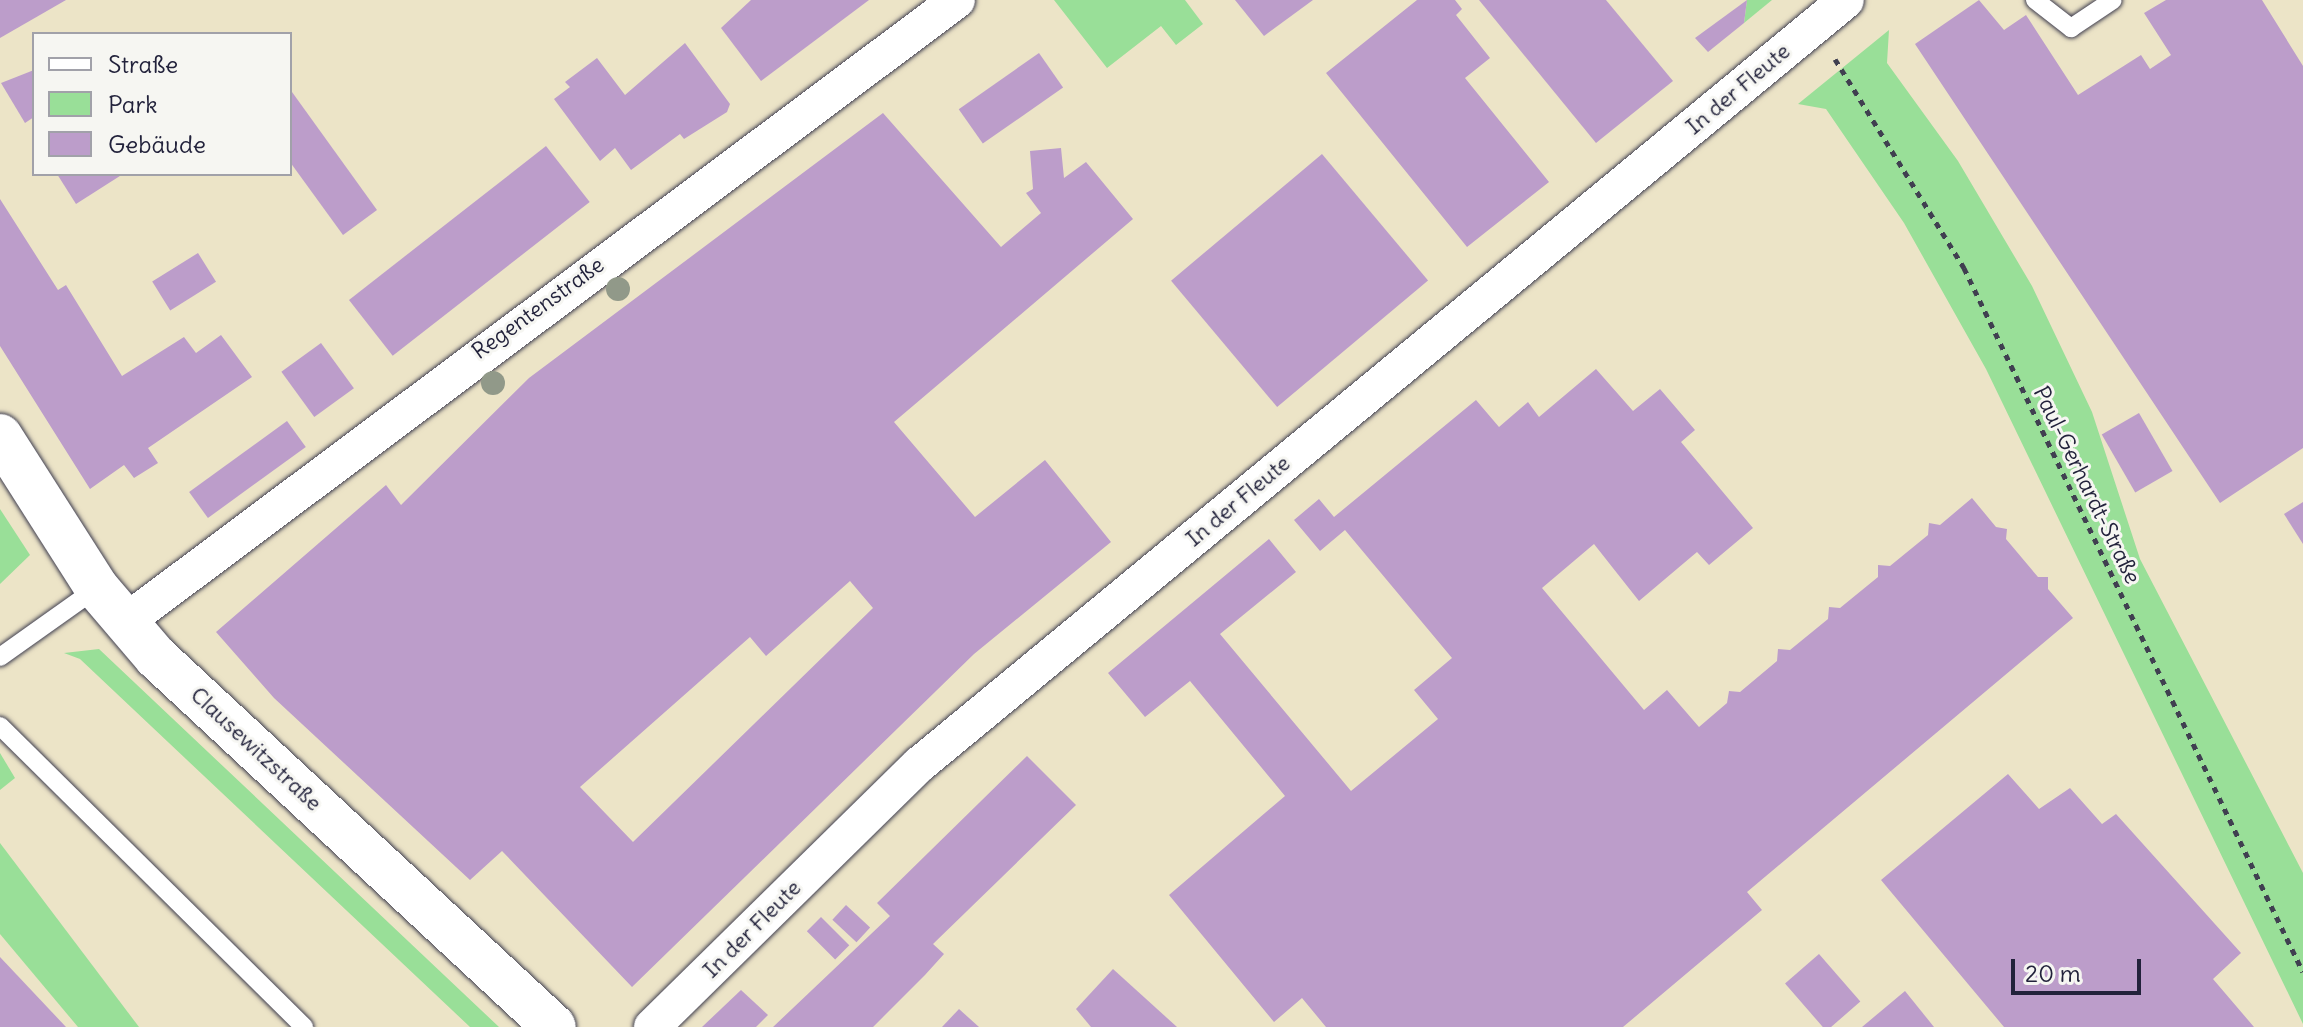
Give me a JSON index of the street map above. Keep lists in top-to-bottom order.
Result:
{
  "streets": {
    "street": ["In der Fleute", "Regentenstraße", "Clausewitzstraße"],
    "path": ["Paul-Gerhardt-Straße"]
  },
  "crossings": [
    ["In der Fleute", "Paul-Gerhardt-Straße"],
    ["Regentenstraße", "Clausewitzstraße"]
  ],
  "legend": ["Straße", "Park", "Gebäude"],
  "scale_bar": "20 m"
}
